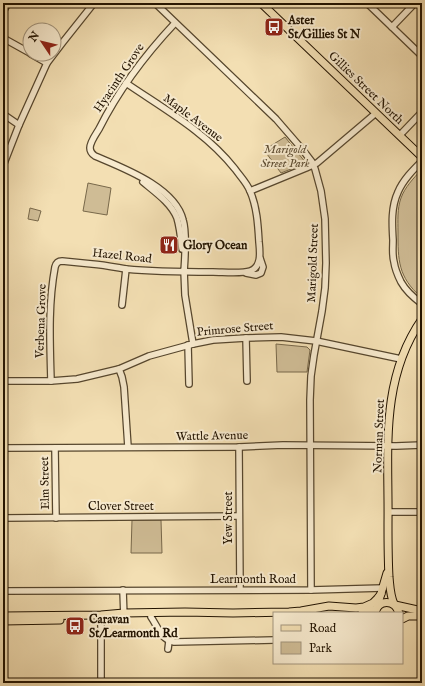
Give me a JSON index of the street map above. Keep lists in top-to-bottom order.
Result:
{
  "streets": {
    "main road": ["Gillies Street North", "Norman Street"],
    "street": [
      "Hyacinth Grove",
      "Maple Avenue",
      "Hazel Road",
      "Marigold Street",
      "Verbena Grove",
      "Primrose Street",
      "Wattle Avenue",
      "Elm Street",
      "Clover Street",
      "Yew Street",
      "Learmonth Road"
    ]
  },
  "crossings": [
    ["Hyacinth Grove", "Maple Avenue"],
    ["Hyacinth Grove", "Hazel Road"],
    ["Hyacinth Grove", "Marigold Street"],
    ["Maple Avenue", "Hazel Road"],
    ["Hazel Road", "Verbena Grove"],
    ["Marigold Street", "Primrose Street"],
    ["Marigold Street", "Wattle Avenue"],
    ["Marigold Street", "Learmonth Road"],
    ["Verbena Grove", "Primrose Street"],
    ["Primrose Street", "Norman Street"],
    ["Wattle Avenue", "Norman Street"],
    ["Wattle Avenue", "Elm Street"],
    ["Wattle Avenue", "Yew Street"],
    ["Norman Street", "Learmonth Road"],
    ["Elm Street", "Clover Street"],
    ["Clover Street", "Yew Street"],
    ["Yew Street", "Learmonth Road"]
  ],
  "parks": ["Marigold Street Park"],
  "places": {
    "bus stop": ["Aster St/Gillies St N", "Caravan St/Learmonth Rd"],
    "restaurant": ["Glory Ocean"]
  },
  "legend": ["Road", "Park"],
  "north": "top left"
}
